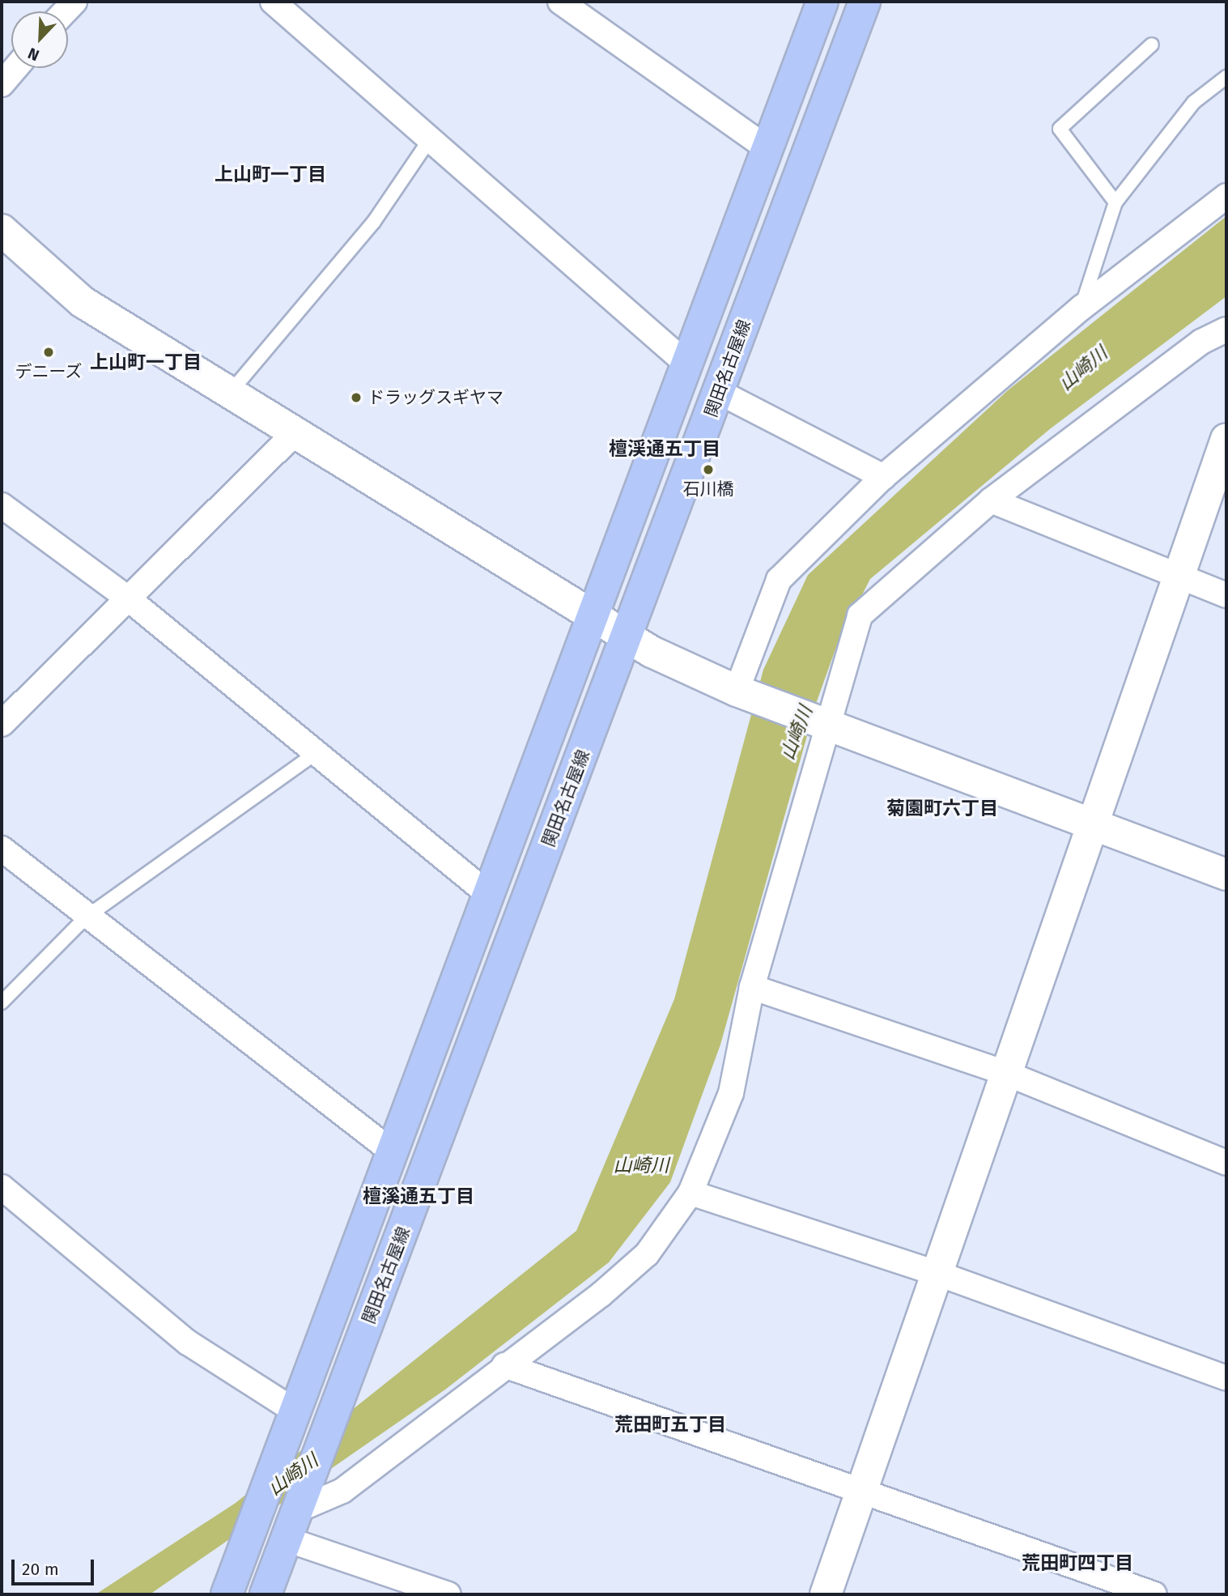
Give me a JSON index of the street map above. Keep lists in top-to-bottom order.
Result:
{
  "streets": {
    "main road": ["関田名古屋線"]
  },
  "districts": [
    "上山町一丁目",
    "上山町一丁目",
    "檀渓通五丁目",
    "菊園町六丁目",
    "檀溪通五丁目",
    "荒田町五丁目",
    "荒田町四丁目"
  ],
  "water": ["山崎川"],
  "places": ["デニーズ", "ドラッグスギヤマ", "石川橋"],
  "scale_bar": "20 m",
  "north": "bottom left"
}
